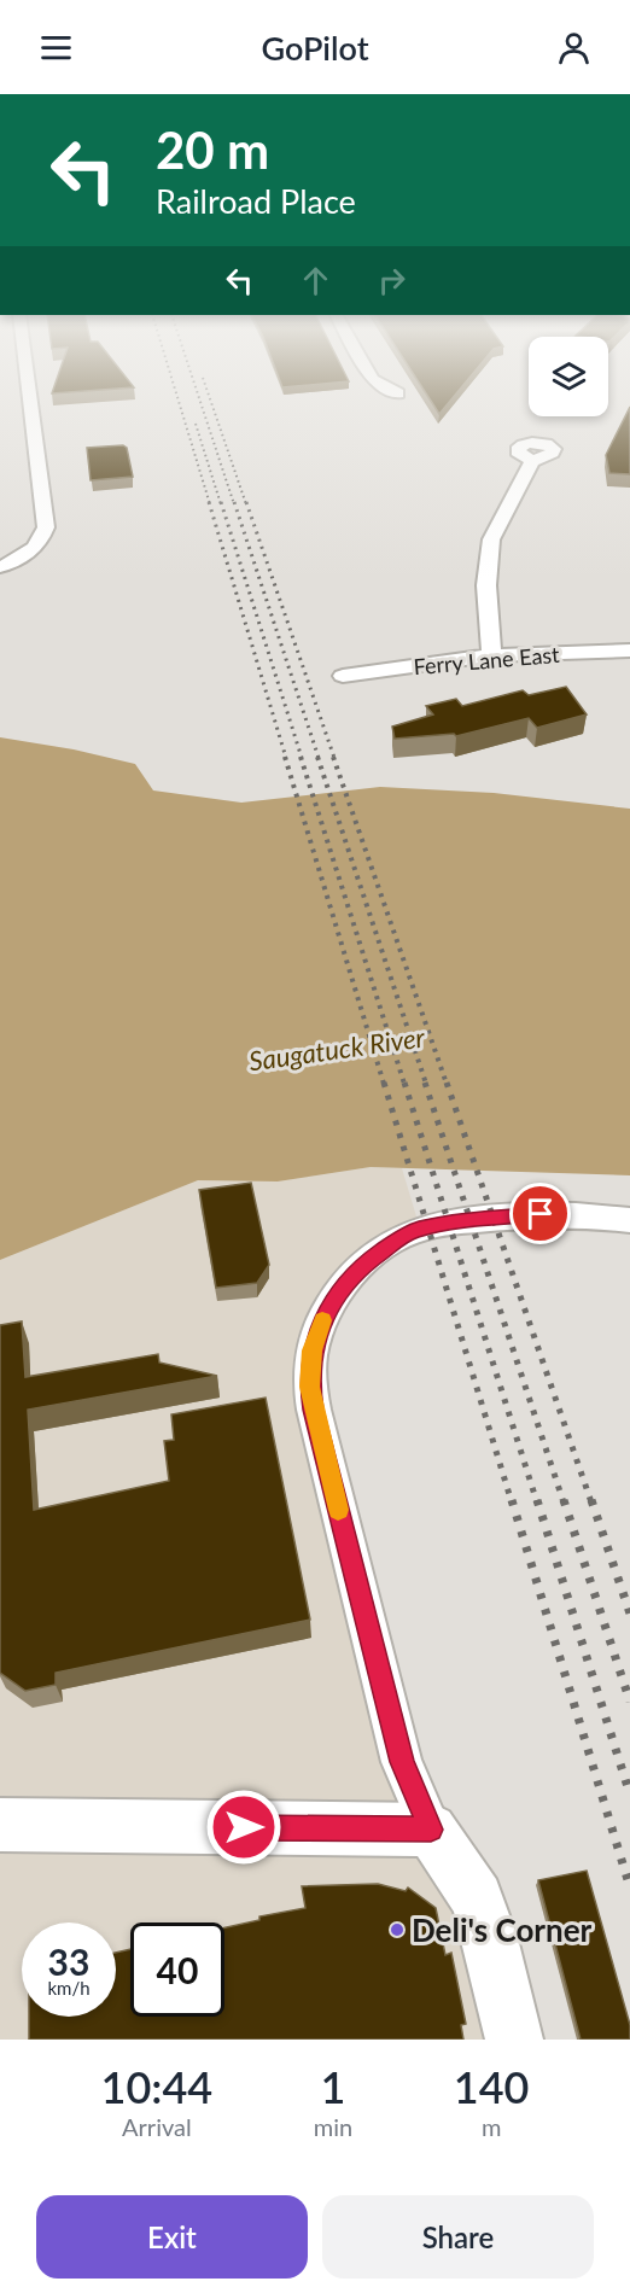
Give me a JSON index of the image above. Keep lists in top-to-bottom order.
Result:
{
  "streets": {
    "street": ["Ferry Lane East"]
  },
  "water": ["Saugatuck River"],
  "places": ["Deli's Corner"],
  "page": {
    "header": "GoPilot",
    "turn": ["20 m", "Railroad Place"],
    "speed": "33 km/h",
    "limit": "40",
    "eta": [
      "10:44",
      "Arrival",
      "1",
      "min",
      "140",
      "m"
    ],
    "buttons": ["Exit", "Share"]
  }
}
